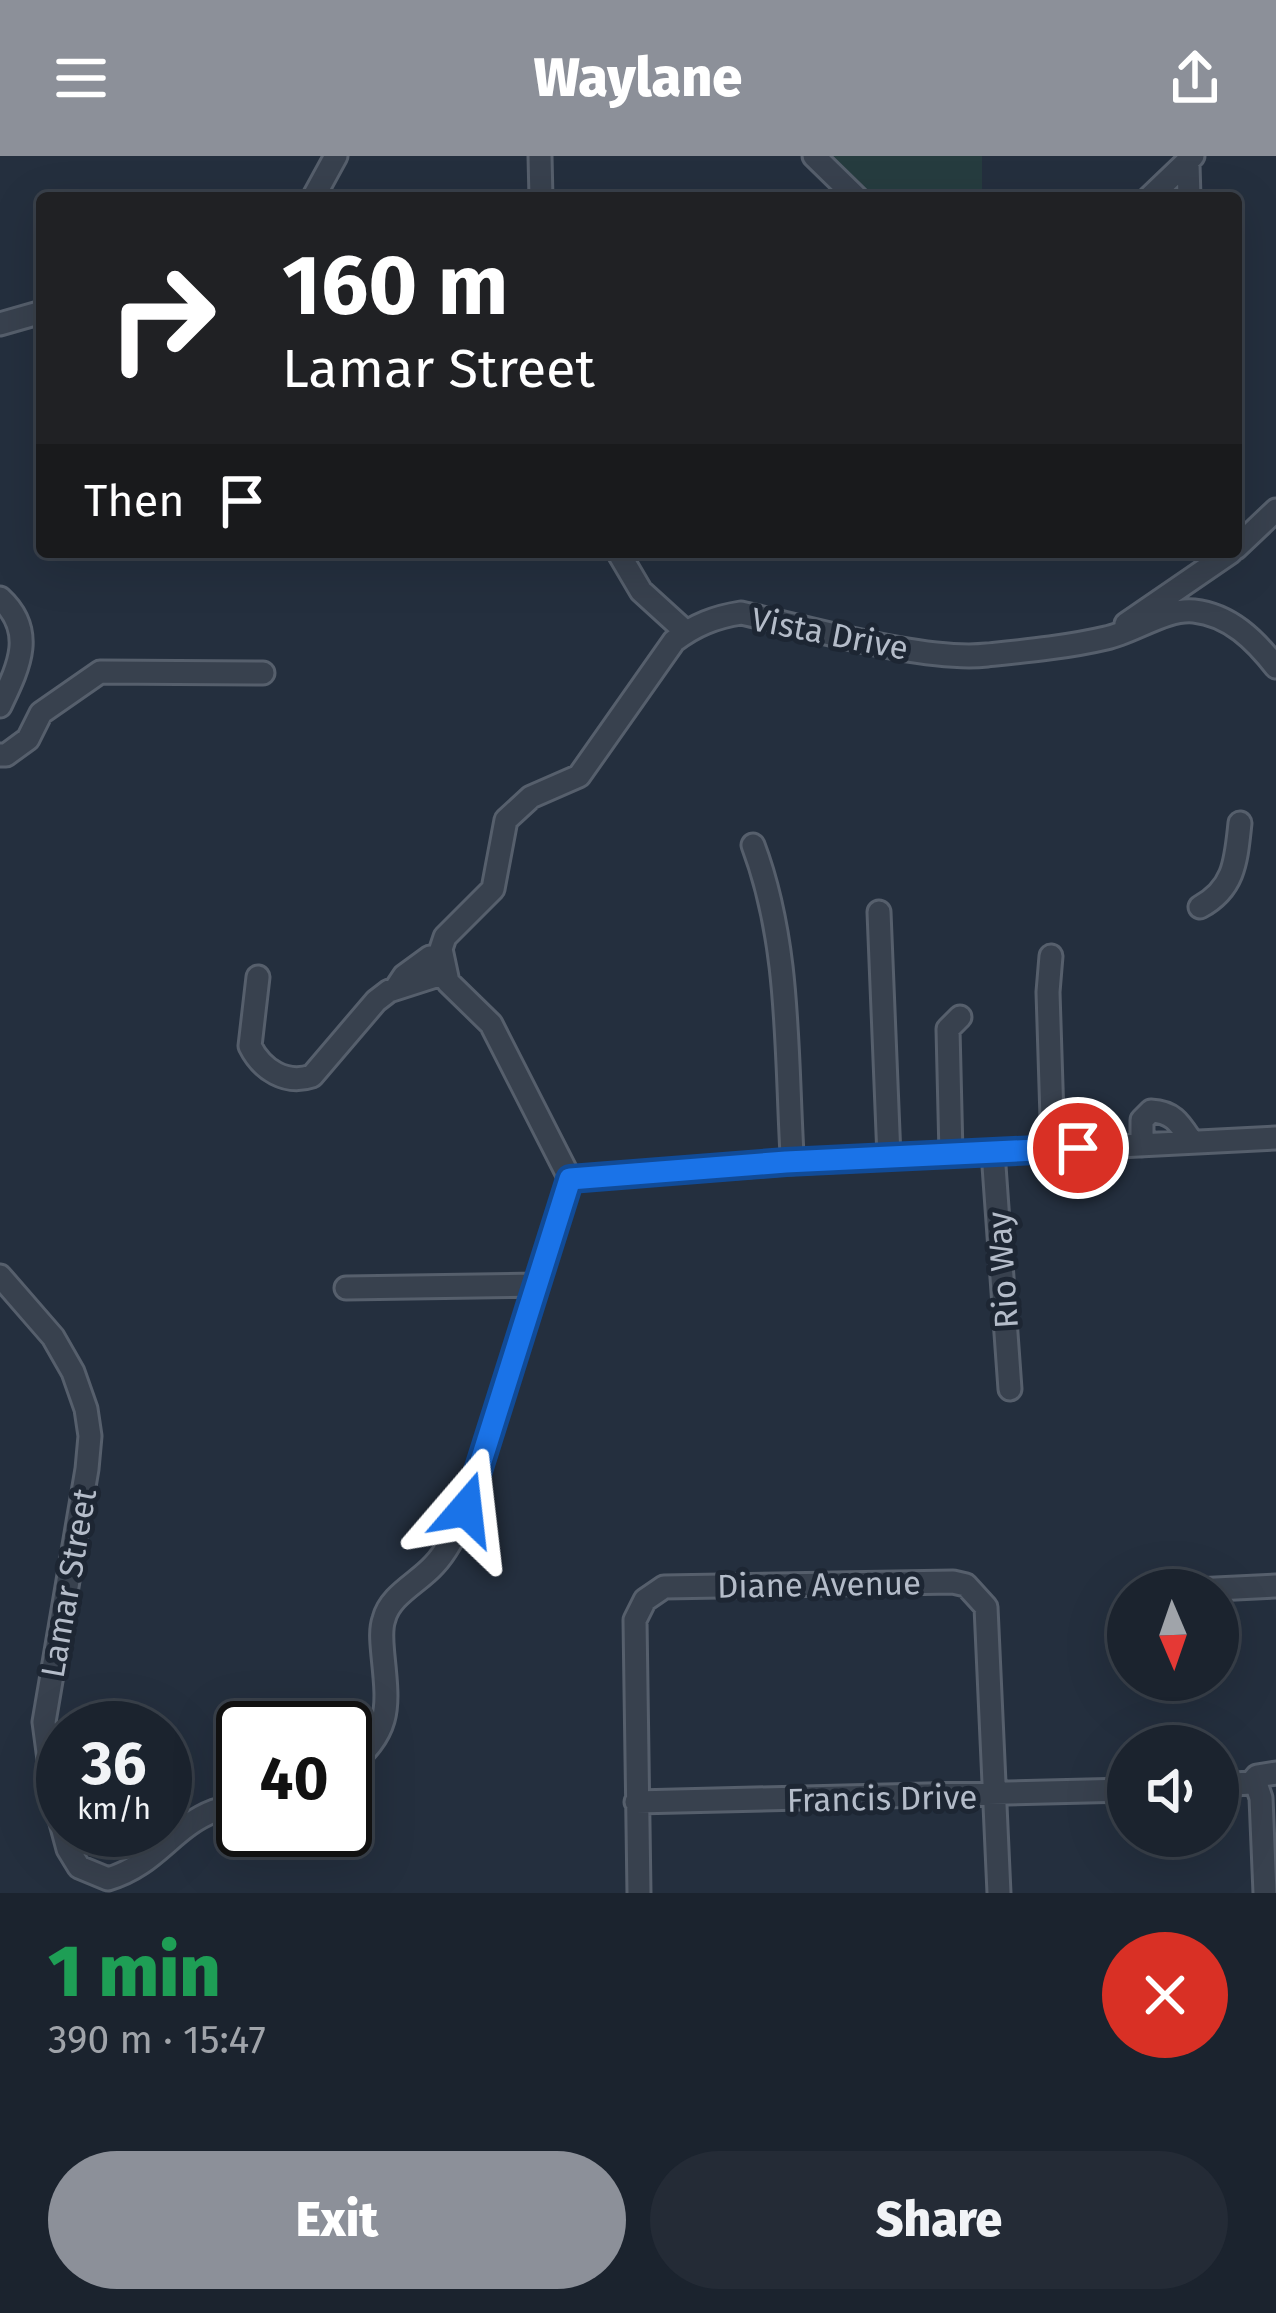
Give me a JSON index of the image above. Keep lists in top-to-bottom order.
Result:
{
  "streets": {
    "street": [
      "Vista Drive",
      "Rio Way",
      "Lamar Street",
      "Diane Avenue",
      "Francis Drive"
    ]
  },
  "crossings": [
    ["Diane Avenue", "Francis Drive"]
  ],
  "north": "bottom",
  "page": {
    "header": "Waylane",
    "turn": ["160 m", "Lamar Street"],
    "then": "Then",
    "speed": "36 km/h",
    "limit": "40",
    "heading": ["1 min", "390 m · 15:47"],
    "buttons": ["Exit", "Share"]
  }
}
